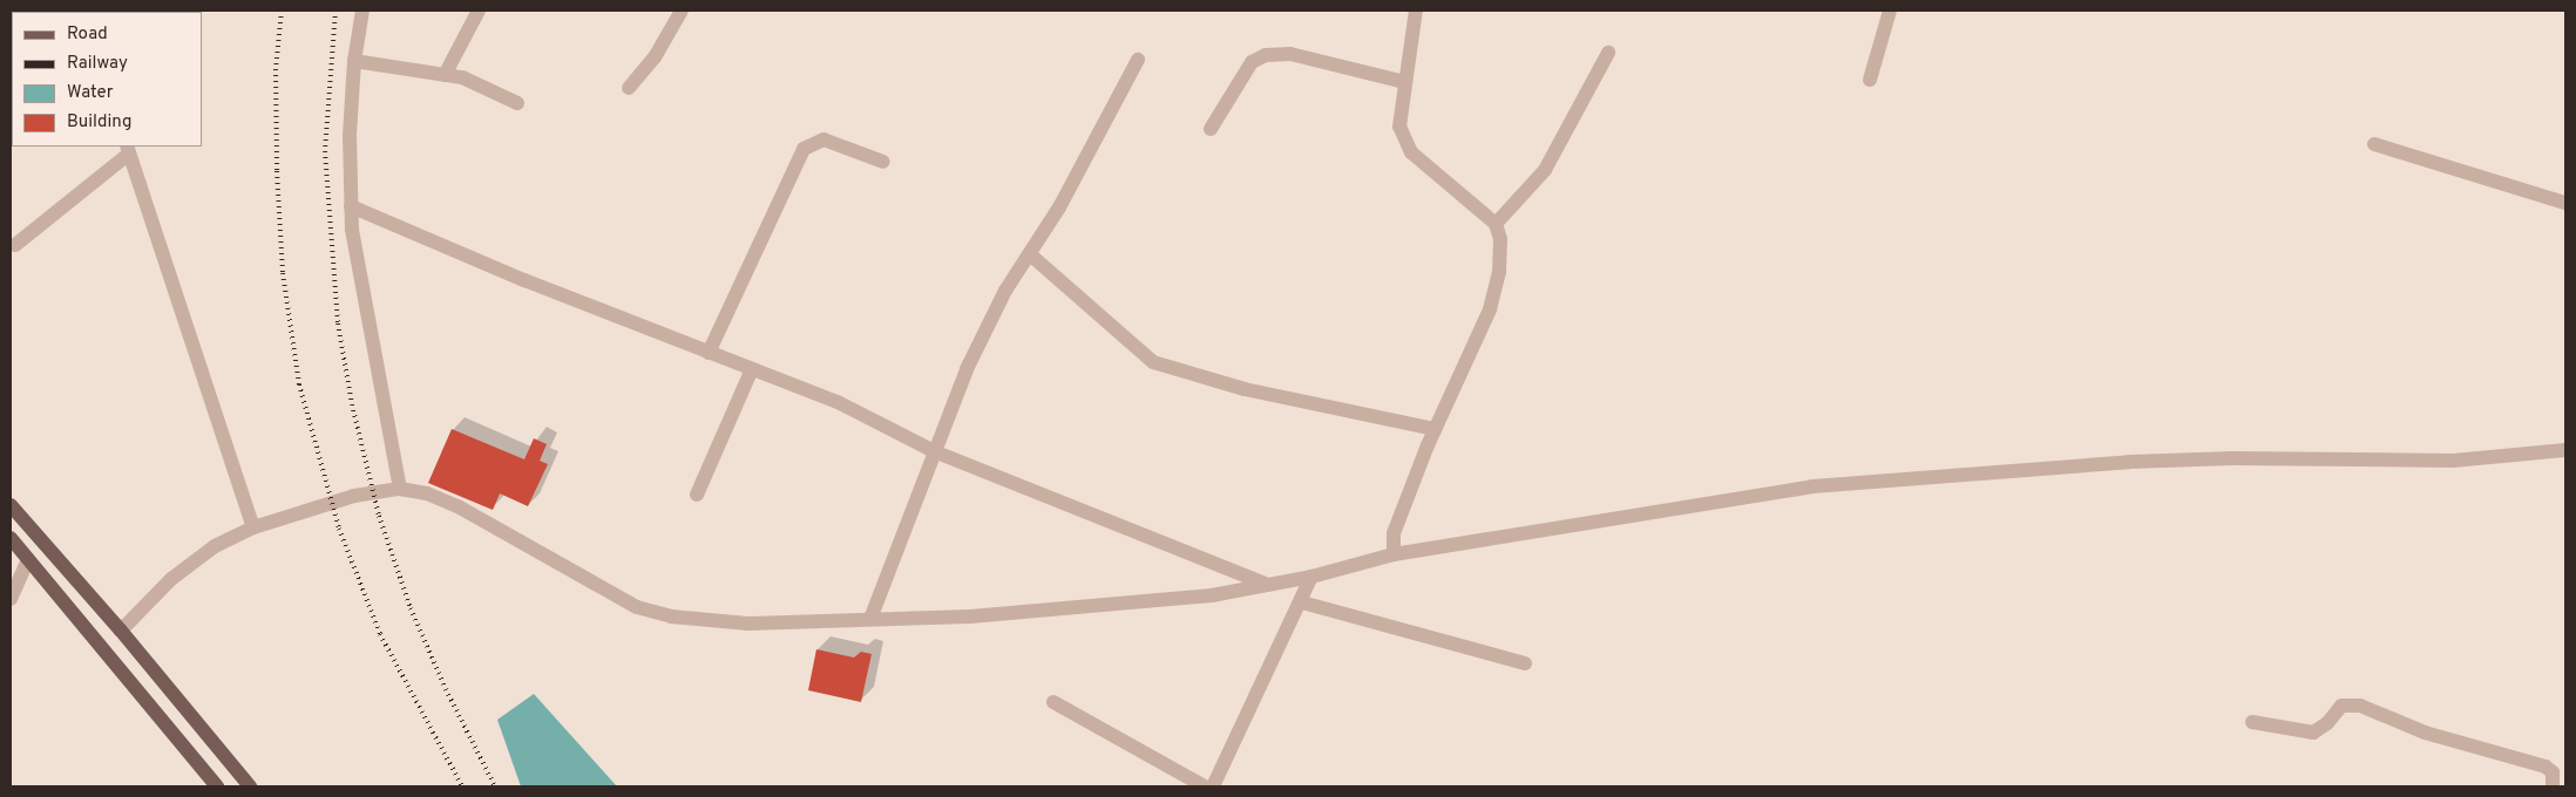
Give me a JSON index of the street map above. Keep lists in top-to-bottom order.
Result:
{
  "legend": [
    "Road",
    "Railway",
    "Water",
    "Building"
  ]
}
